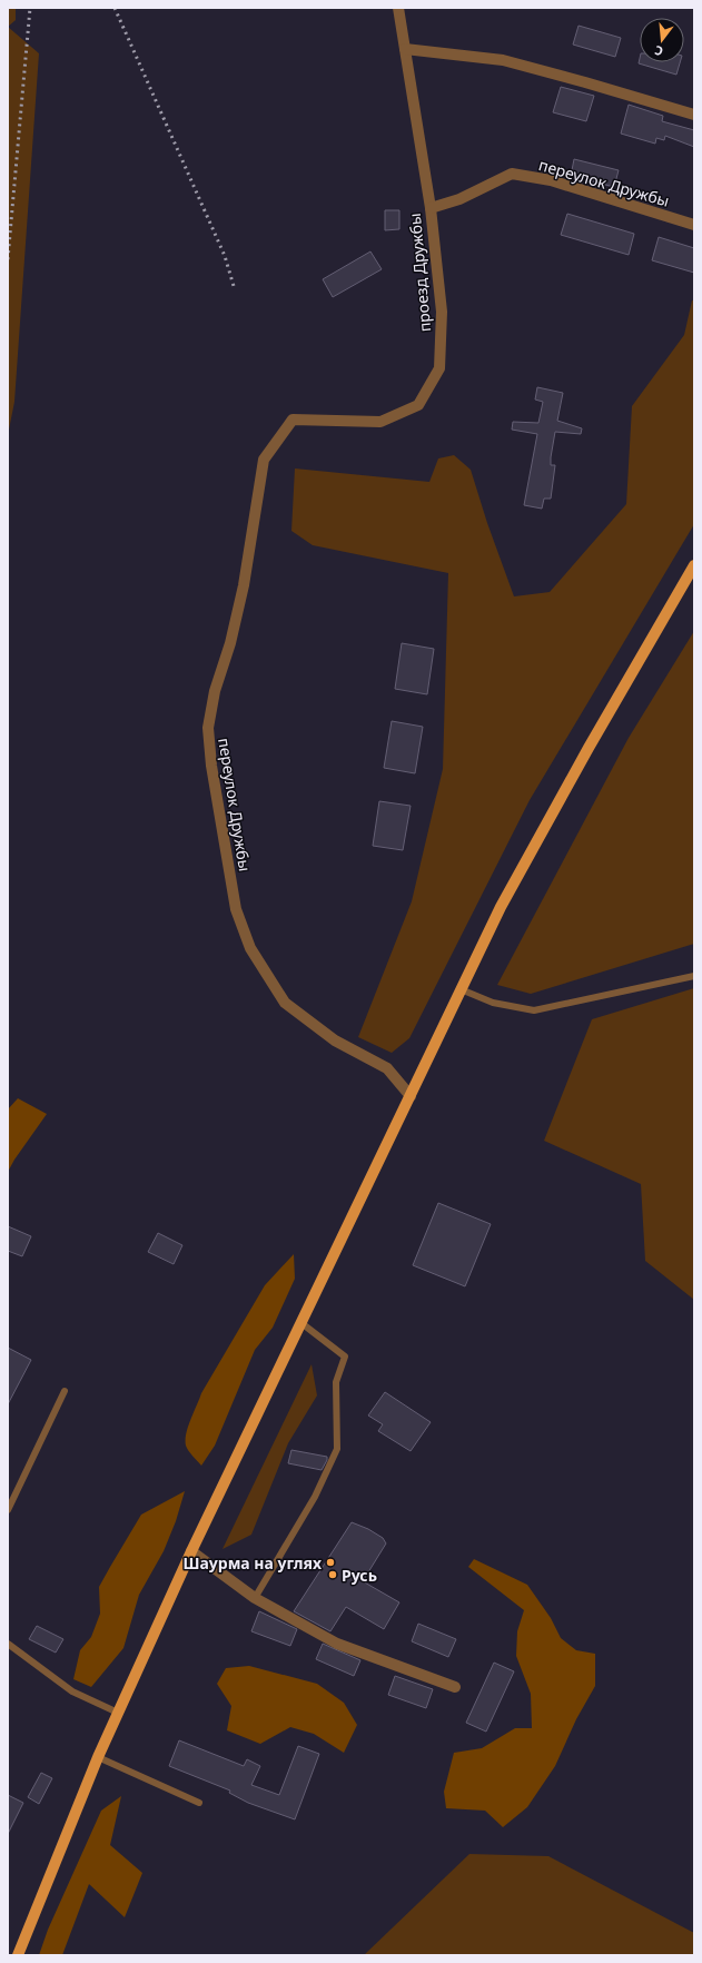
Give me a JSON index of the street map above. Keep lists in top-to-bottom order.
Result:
{
  "streets": {
    "street": ["переулок Дружбы", "проезд Дружбы"]
  },
  "crossings": [
    ["переулок Дружбы", "проезд Дружбы"]
  ],
  "places": ["Шаурма на углях", "Русь"],
  "north": "bottom"
}
